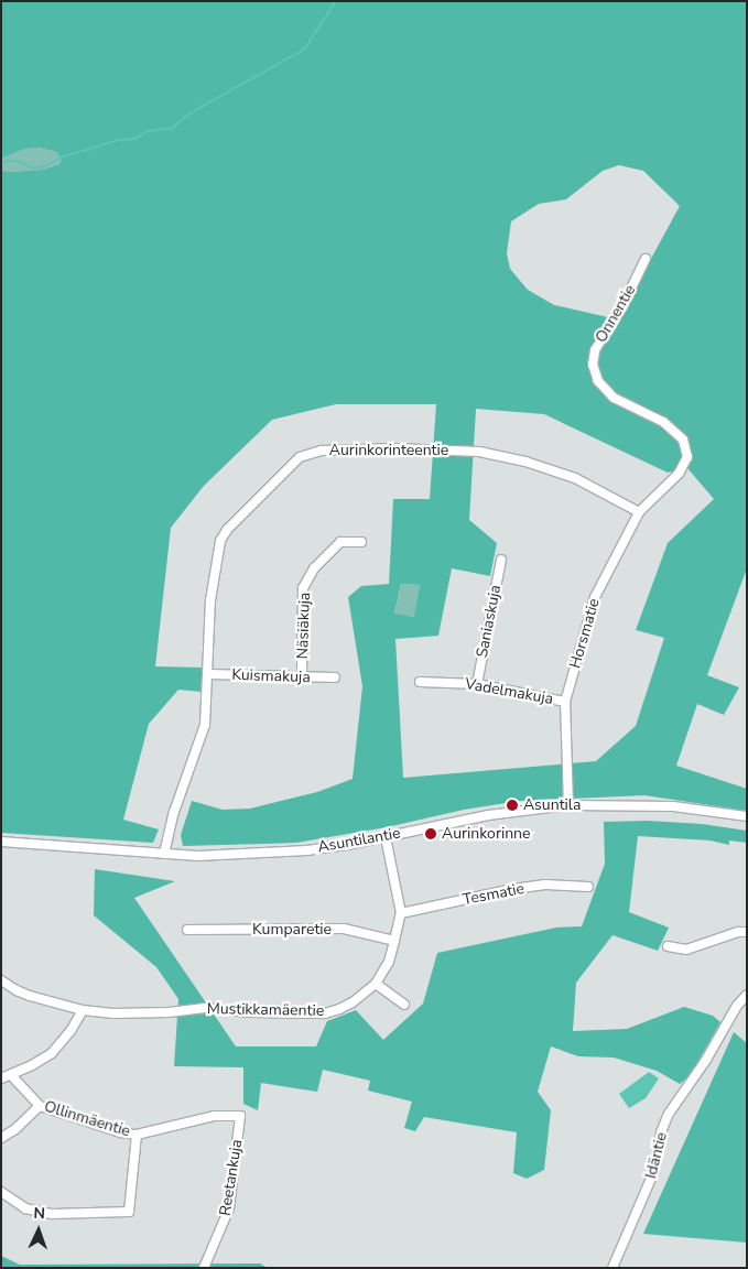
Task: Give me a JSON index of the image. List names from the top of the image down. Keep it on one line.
{"streets":{"street":["Onnentie","Aurinkorinteentie","Saniaskuja","Näsiäkuja","Horsmatie","Kuismakuja","Vadelmakuja","Asuntilantie","Tesmatie","Kumparetie","Mustikkamäentie","Ollinmäentie","Idäntie","Reetankuja"]},"crossings":[["Onnentie","Horsmatie"],["Aurinkorinteentie","Horsmatie"],["Aurinkorinteentie","Kuismakuja"],["Aurinkorinteentie","Asuntilantie"],["Saniaskuja","Vadelmakuja"],["Näsiäkuja","Kuismakuja"],["Horsmatie","Vadelmakuja"],["Horsmatie","Asuntilantie"],["Asuntilantie","Mustikkamäentie"],["Tesmatie","Mustikkamäentie"],["Kumparetie","Mustikkamäentie"],["Ollinmäentie","Reetankuja"]],"places":["Asuntila","Aurinkorinne"],"north":"top"}
